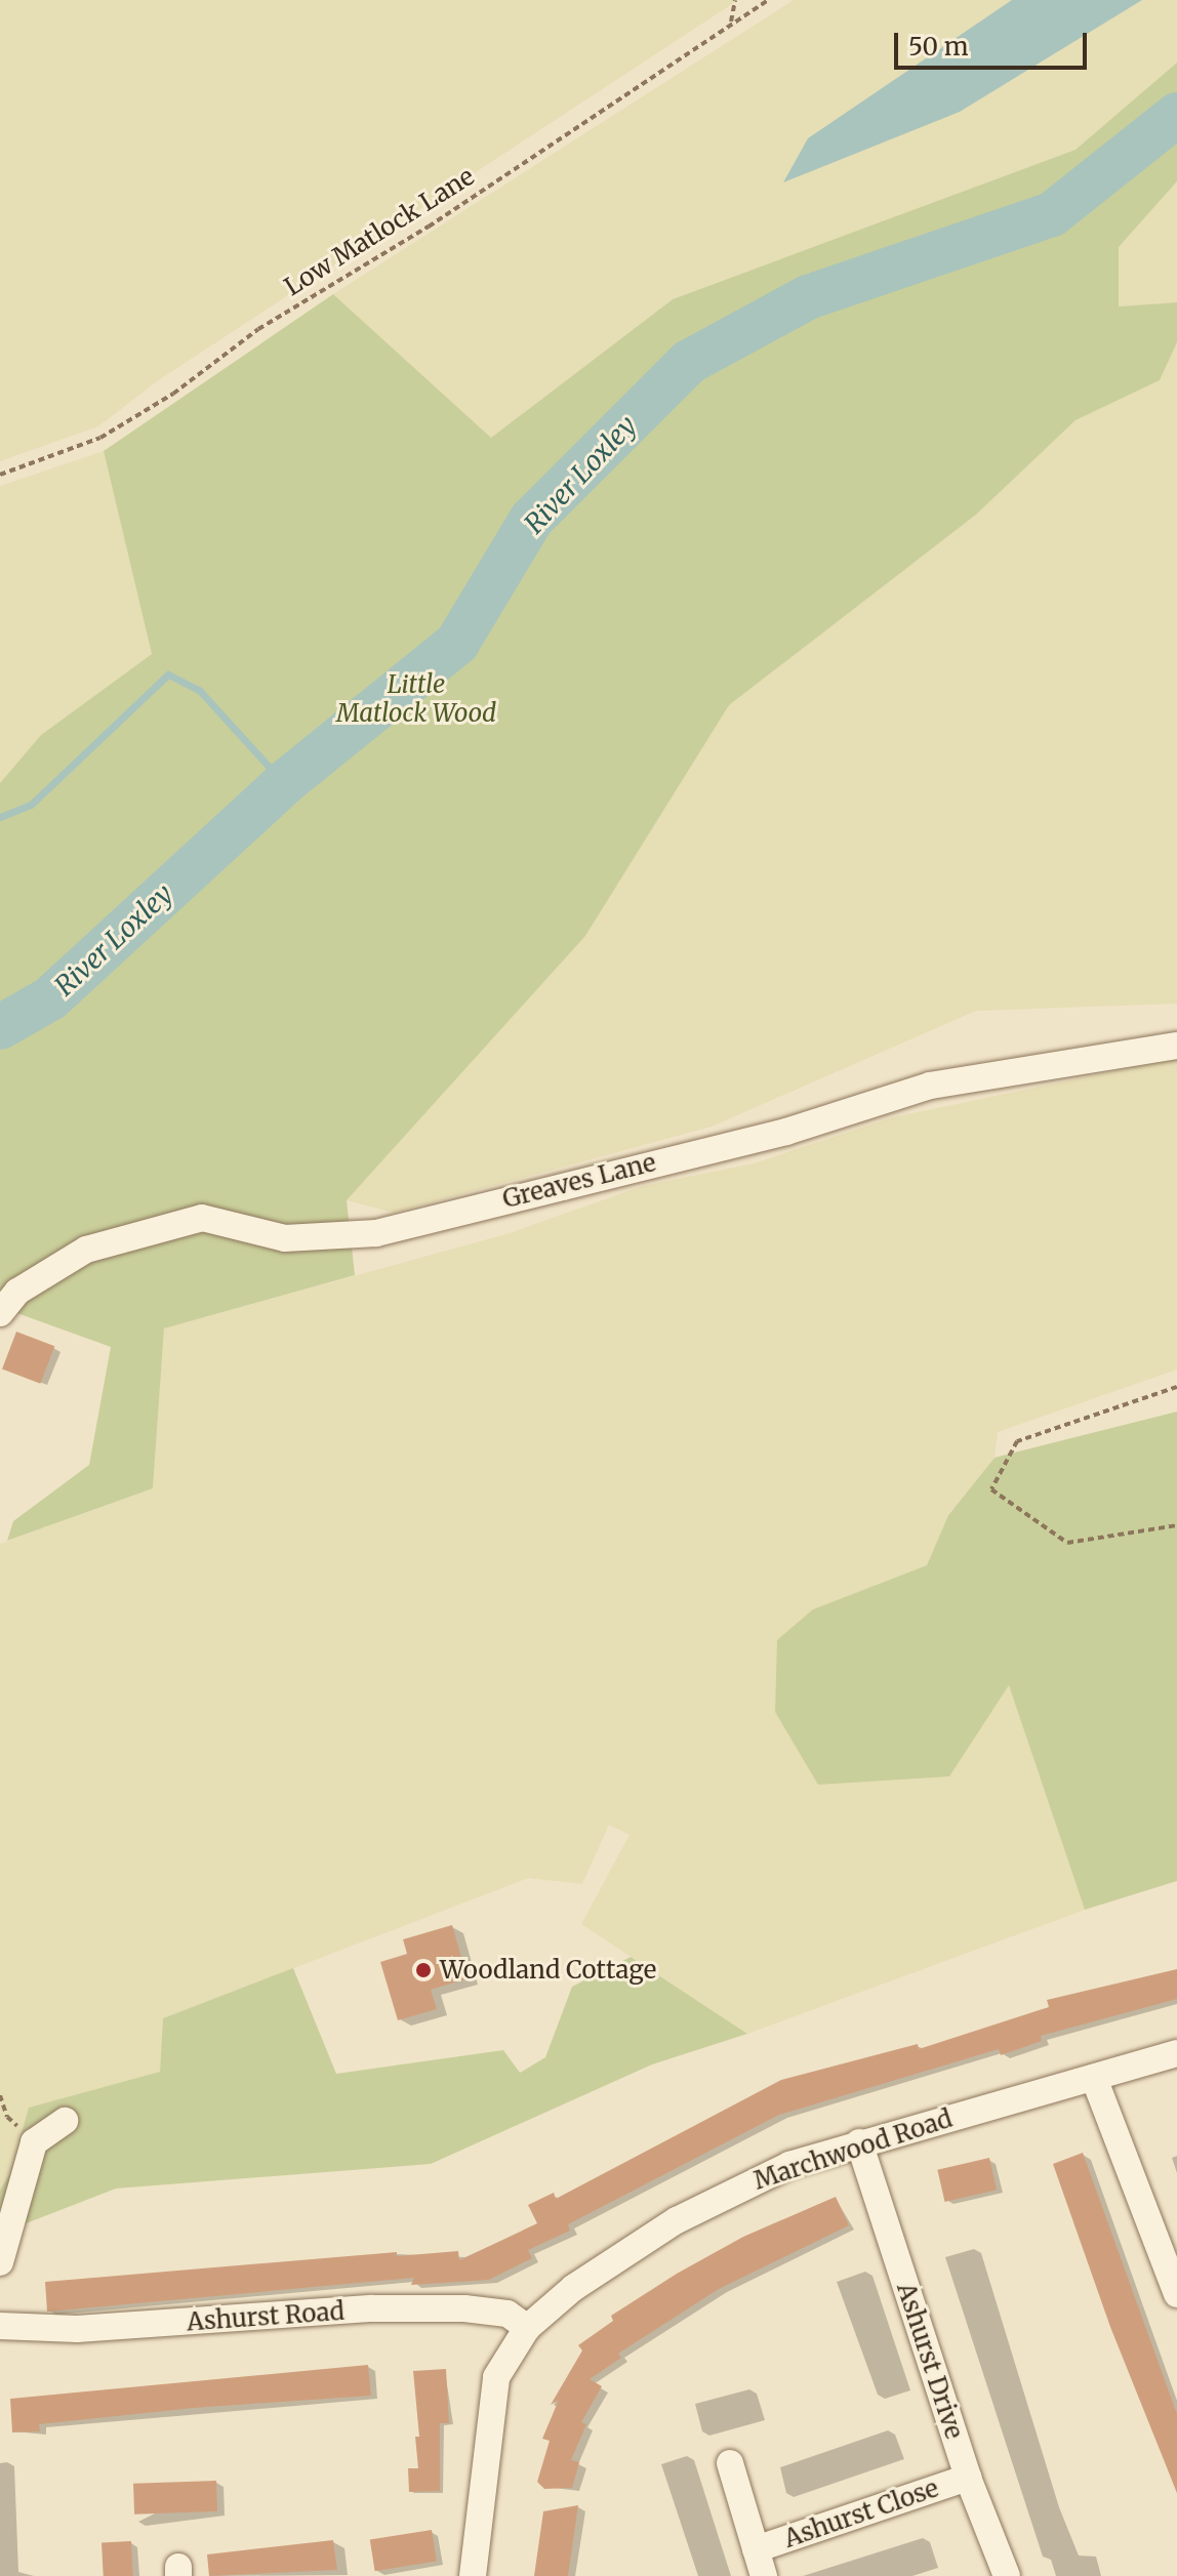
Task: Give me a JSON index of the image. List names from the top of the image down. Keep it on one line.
{"streets":{"street":["Greaves Lane","Marchwood Road","Ashurst Road","Ashurst Drive","Ashurst Close"],"path":["Low Matlock Lane"]},"crossings":[["Marchwood Road","Ashurst Road"],["Marchwood Road","Ashurst Drive"],["Ashurst Drive","Ashurst Close"]],"water":["River Loxley"],"parks":["Little Matlock Wood"],"places":["Woodland Cottage"],"scale_bar":"50 m"}
